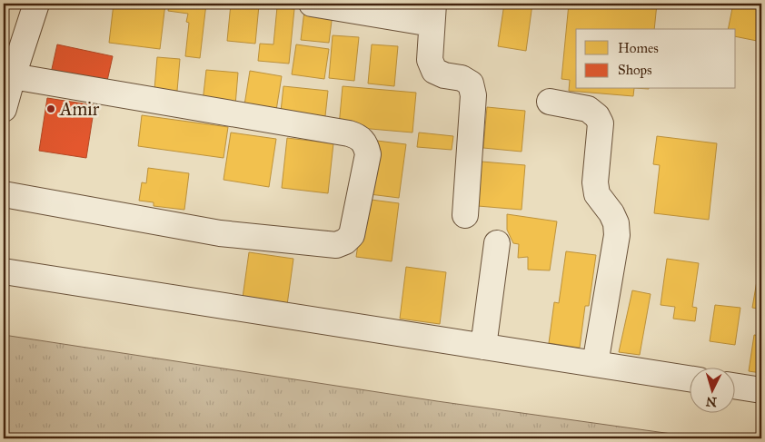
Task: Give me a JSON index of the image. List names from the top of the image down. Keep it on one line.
{"places":["Amir"],"legend":["Homes","Shops"],"north":"bottom"}
